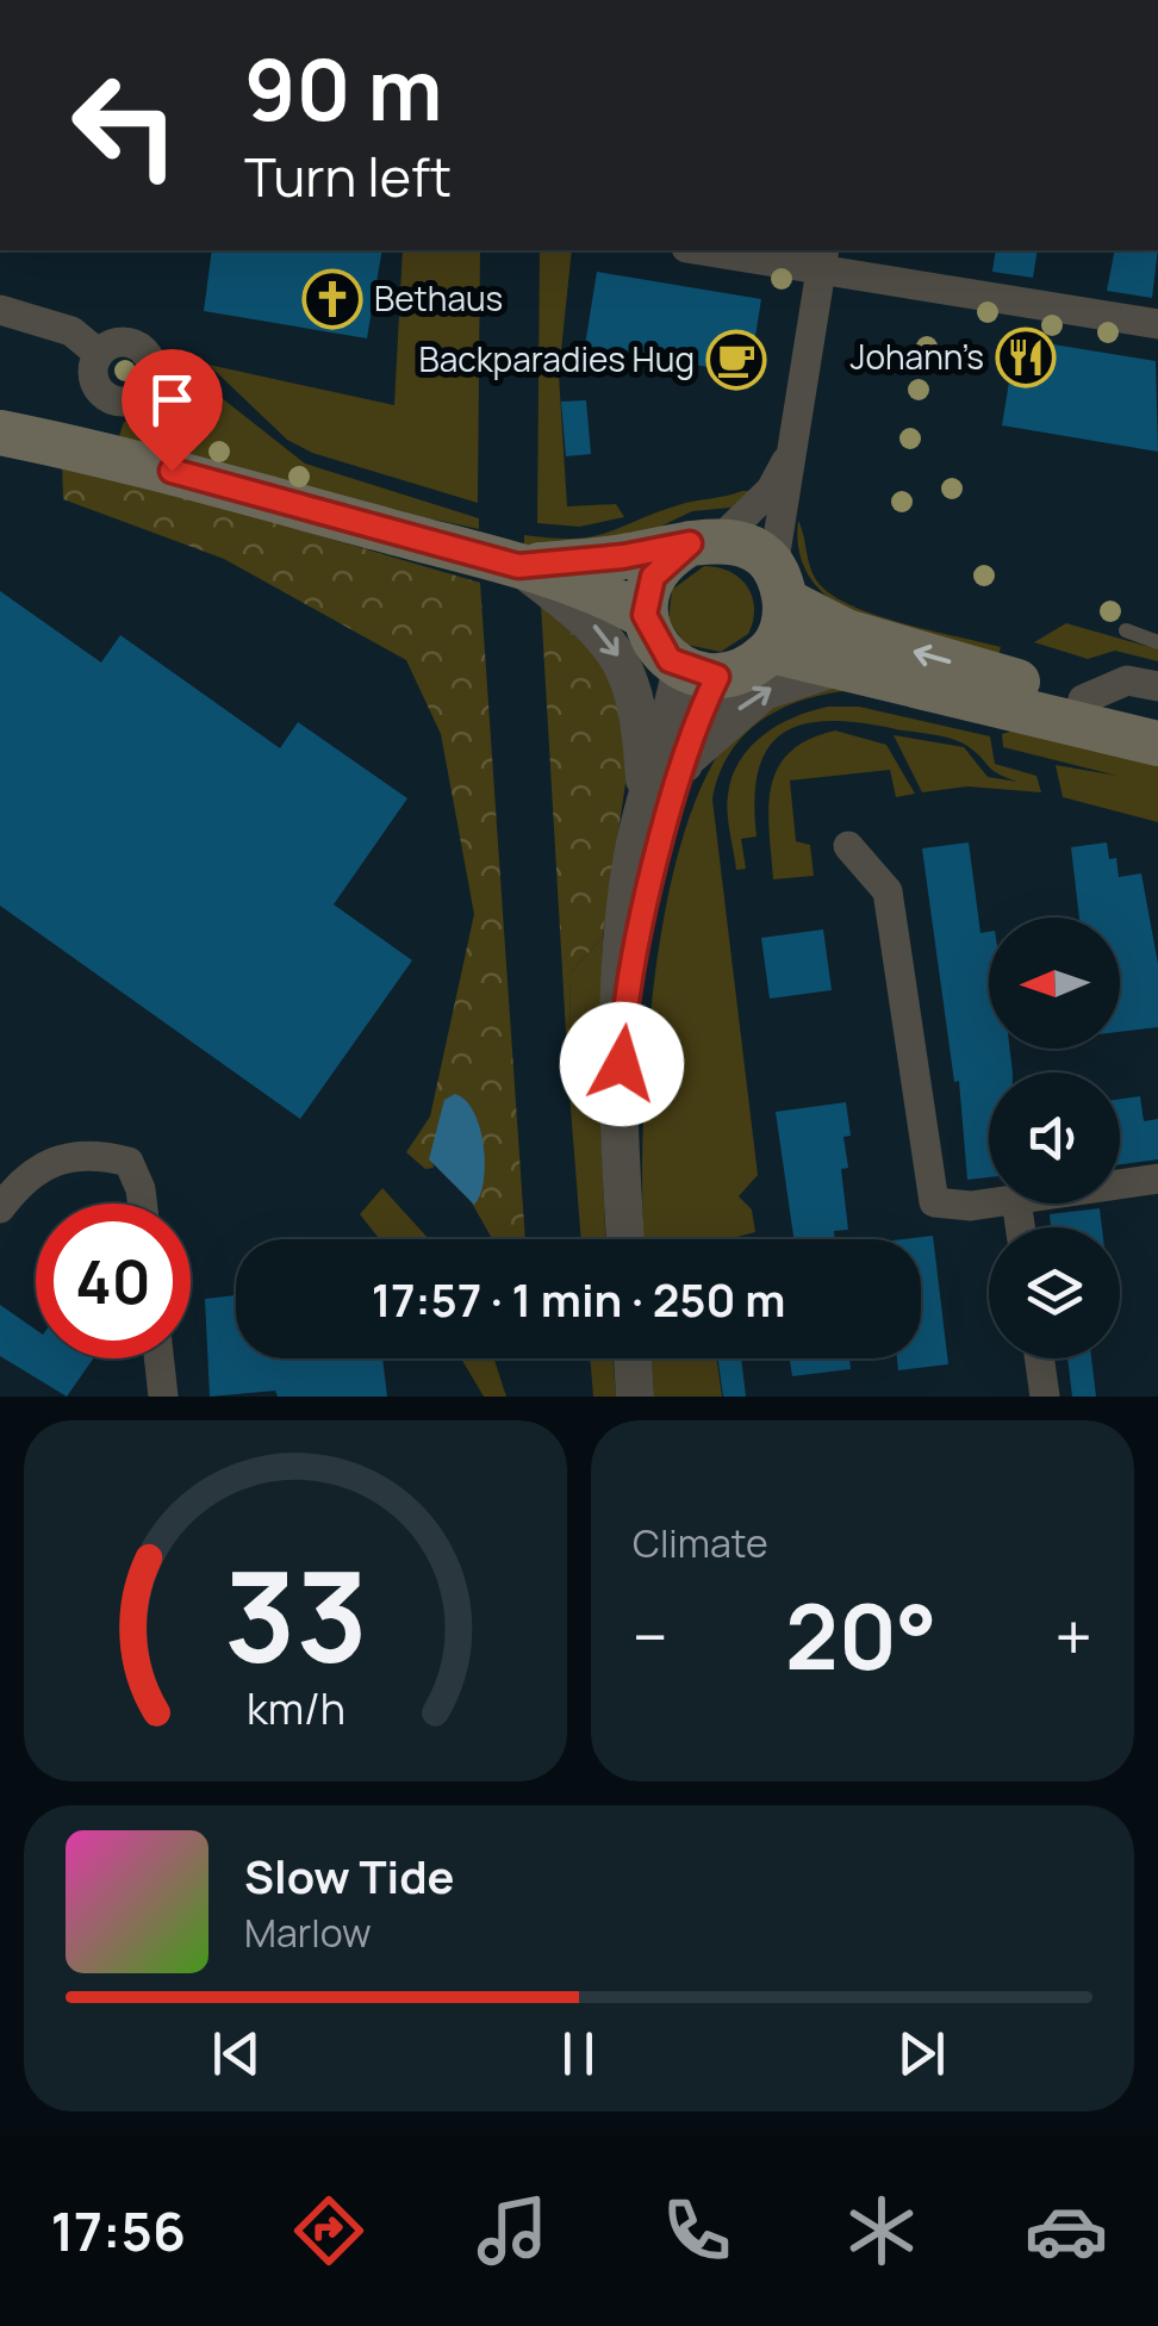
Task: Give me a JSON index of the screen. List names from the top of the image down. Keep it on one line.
{"places":{"church":["Bethaus"],"restaurant":["Johann’s"],"cafe":["Backparadies Hug"]},"north":"left","page":{"turn":["90 m","Turn left"],"limit":"40","trip":"17:57 · 1 min · 250 m","tile":"Climate","heat":["−","20°","+"],"song":["Slow Tide","Marlow"],"tabs":"17:56","gauge":["33","km/h"]}}
